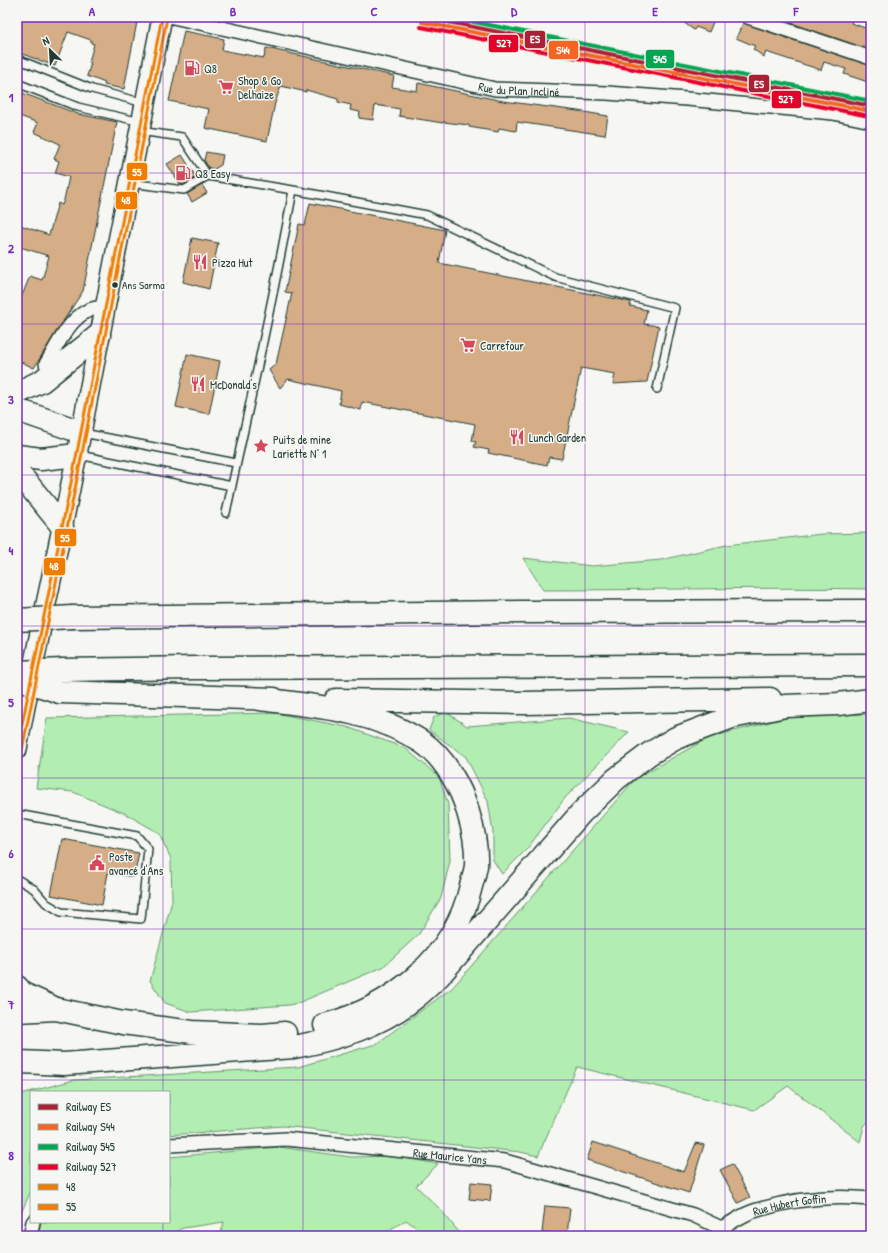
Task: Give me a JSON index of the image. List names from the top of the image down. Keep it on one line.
{"streets":{"street":["Rue du Plan Incliné","Rue Maurice Yans","Rue Hubert Goffin"]},"crossings":[["Rue Maurice Yans","Rue Hubert Goffin"]],"places":{"fuel station":["Q8","Q8 Easy"],"supermarket":["Shop & Go Delhaize","Carrefour"],"restaurant":["Pizza Hut","McDonald's","Lunch Garden"],"other":["Ans Sarma"],"place":["Puits de mine Lariette N° 1"],"public building":["Poste avancé d'Ans"]},"lines":["rail line ES","rail line 545","transit line 48","transit line 55","rail line S44","rail line 527"],"legend":["Railway ES","Railway S44","Railway 545","Railway 527","48","55"],"north":"top left","grid":{"columns":["A","B","C","D","E","F"],"rows":["1","2","3","4","5","6","7","8"]}}
